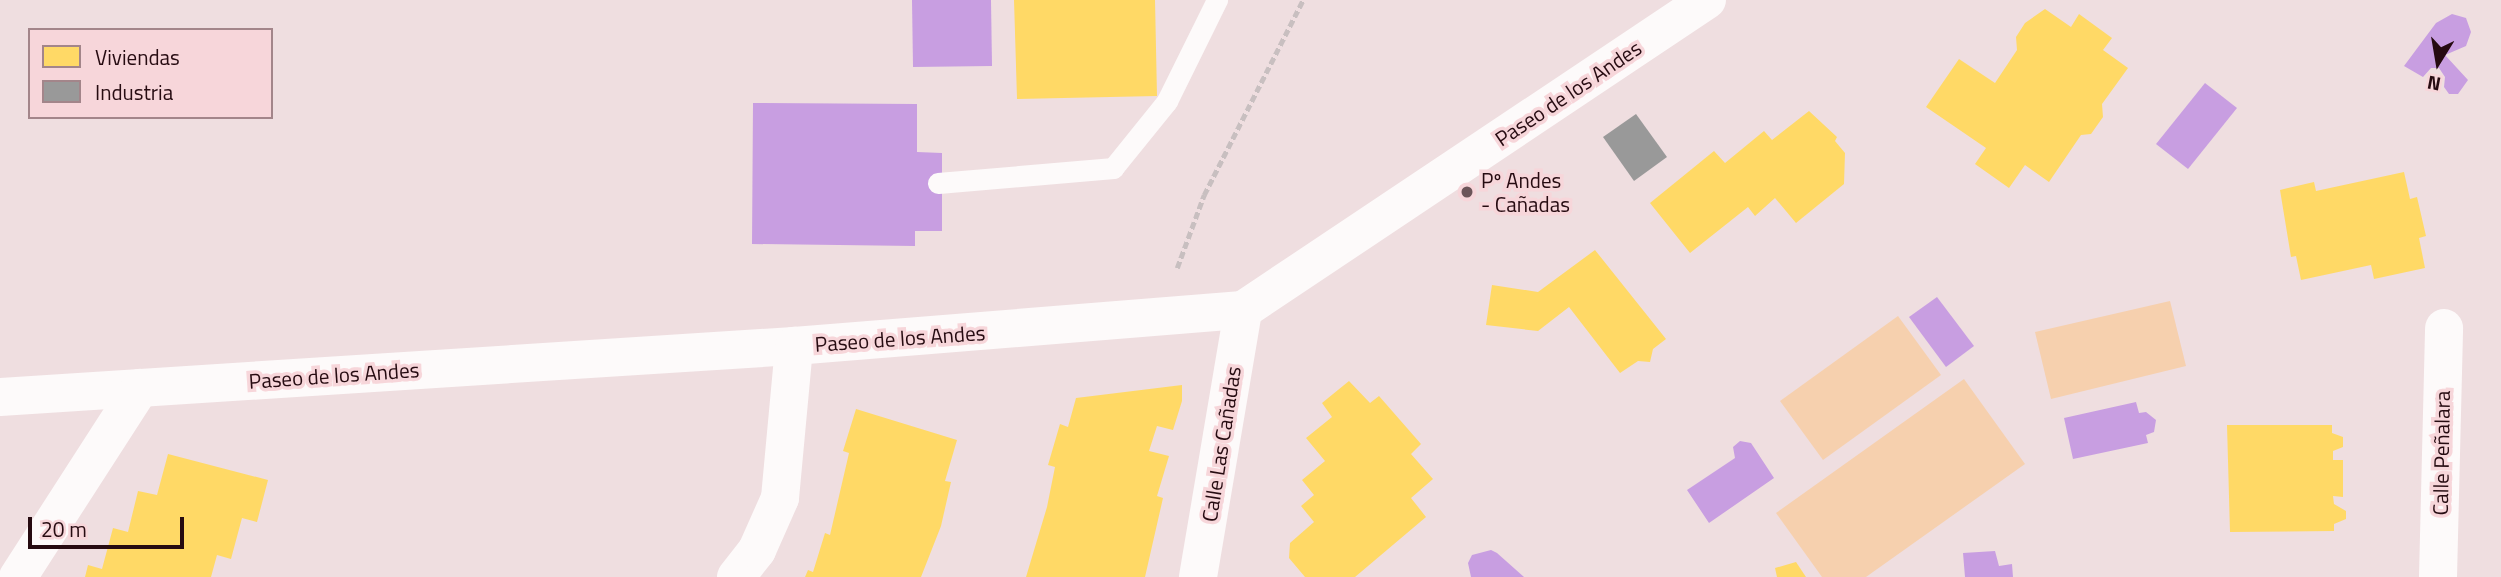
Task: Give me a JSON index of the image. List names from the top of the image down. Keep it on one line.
{"streets":{"street":["Paseo de los Andes","Calle Las Cañadas","Calle Peñalara"]},"crossings":[["Paseo de los Andes","Calle Las Cañadas"]],"places":["Pº Andes - Cañadas"],"legend":["Viviendas","Industria"],"scale_bar":"20 m","north":"bottom"}
